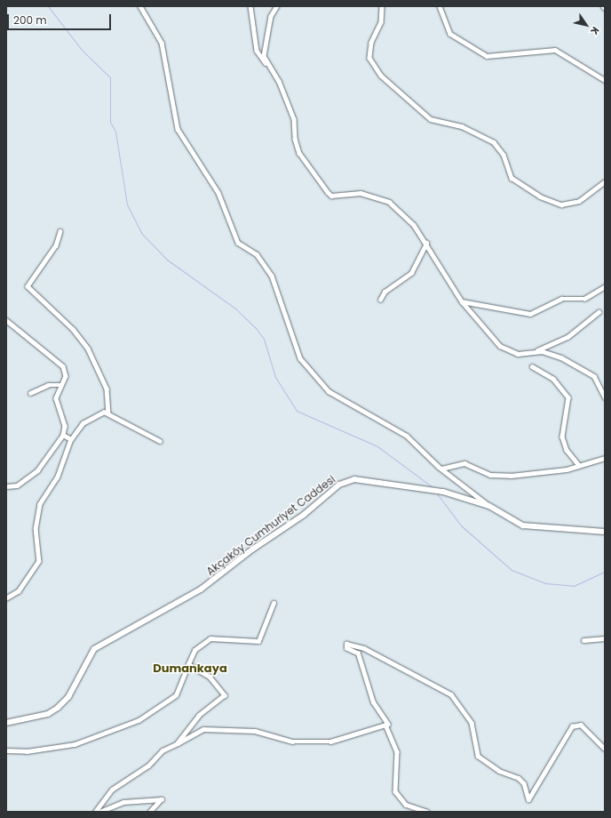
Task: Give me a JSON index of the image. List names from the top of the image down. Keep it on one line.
{"streets":{"main road":["Akçaköy Cumhuriyet Caddesi"]},"districts":["Dumankaya"],"scale_bar":"200 m","north":"bottom right"}
